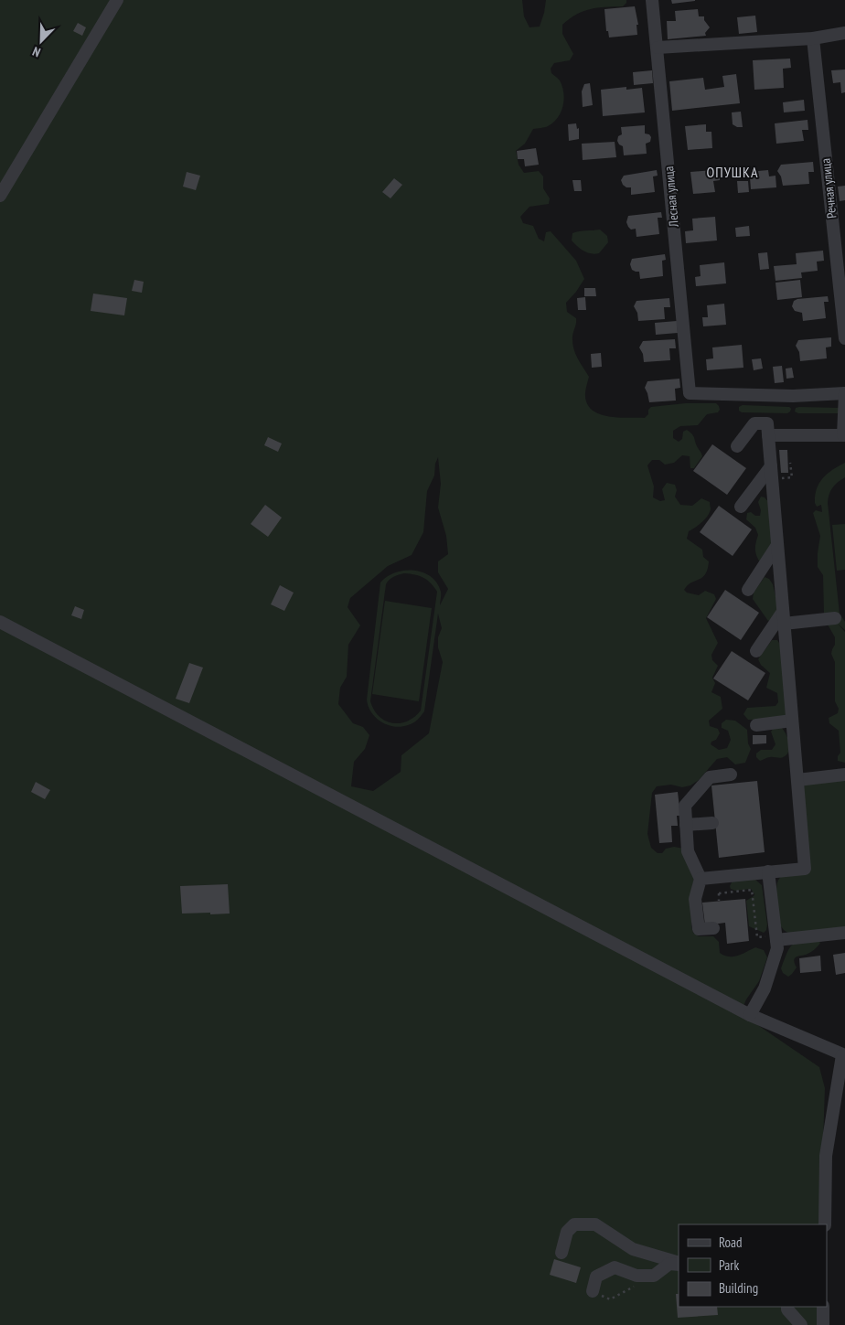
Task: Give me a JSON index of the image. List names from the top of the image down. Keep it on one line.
{"streets":{"street":["Речная улица","Лесная улица"]},"districts":["ОПУШКА"],"legend":["Road","Park","Building"],"north":"bottom left"}
